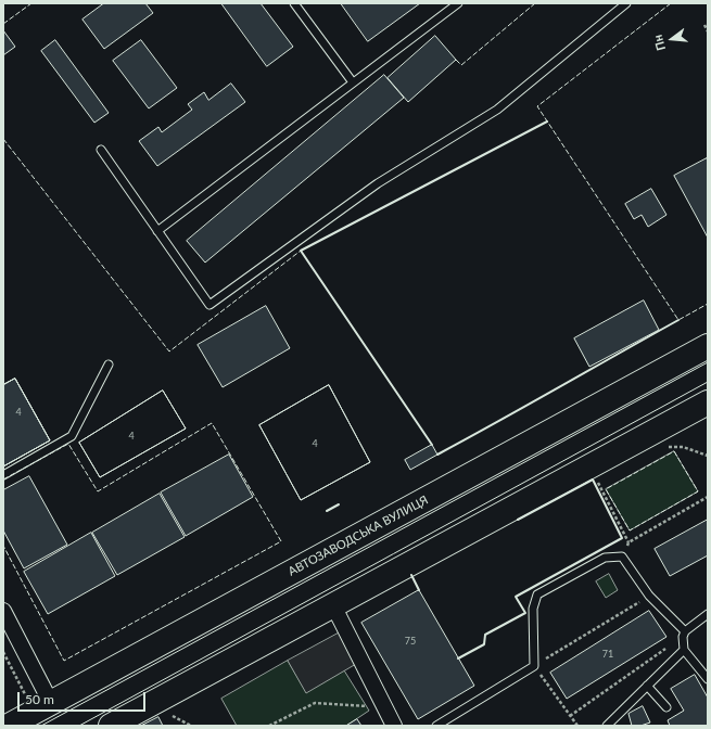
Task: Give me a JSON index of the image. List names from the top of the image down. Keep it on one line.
{"streets":{"main road":["АВТОЗАВОДСЬКА ВУЛИЦЯ"]},"house_numbers":["4","4","4","75","71"],"scale_bar":"50 m","north":"left"}
